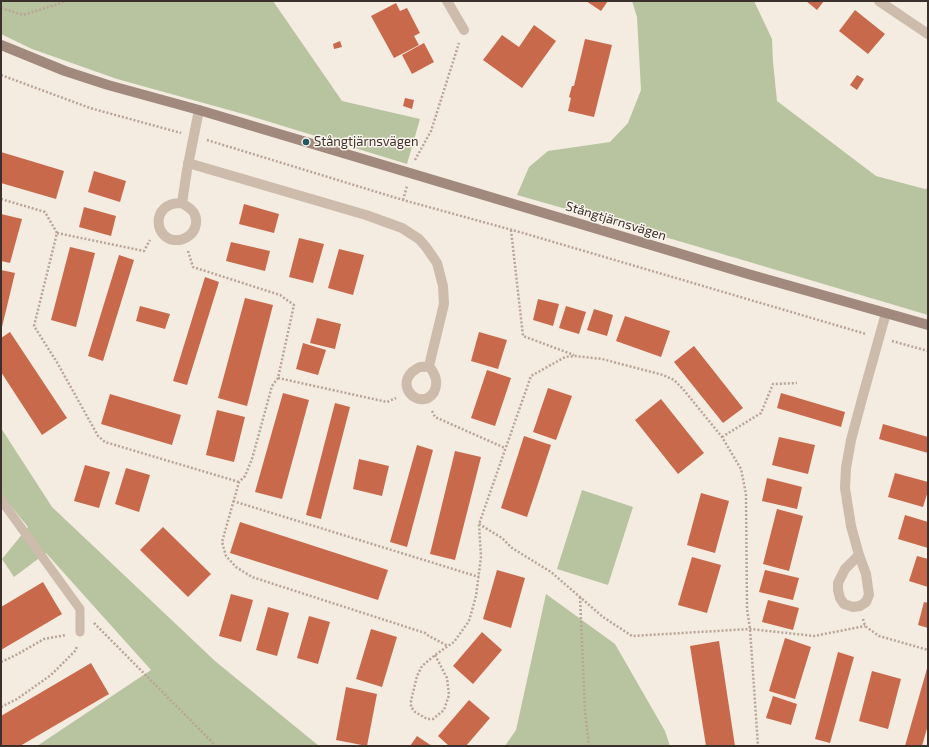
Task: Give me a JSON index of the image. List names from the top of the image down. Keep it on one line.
{"streets":{"street":["Stångtjärnsvägen"]},"places":["Stångtjärnsvägen"]}
